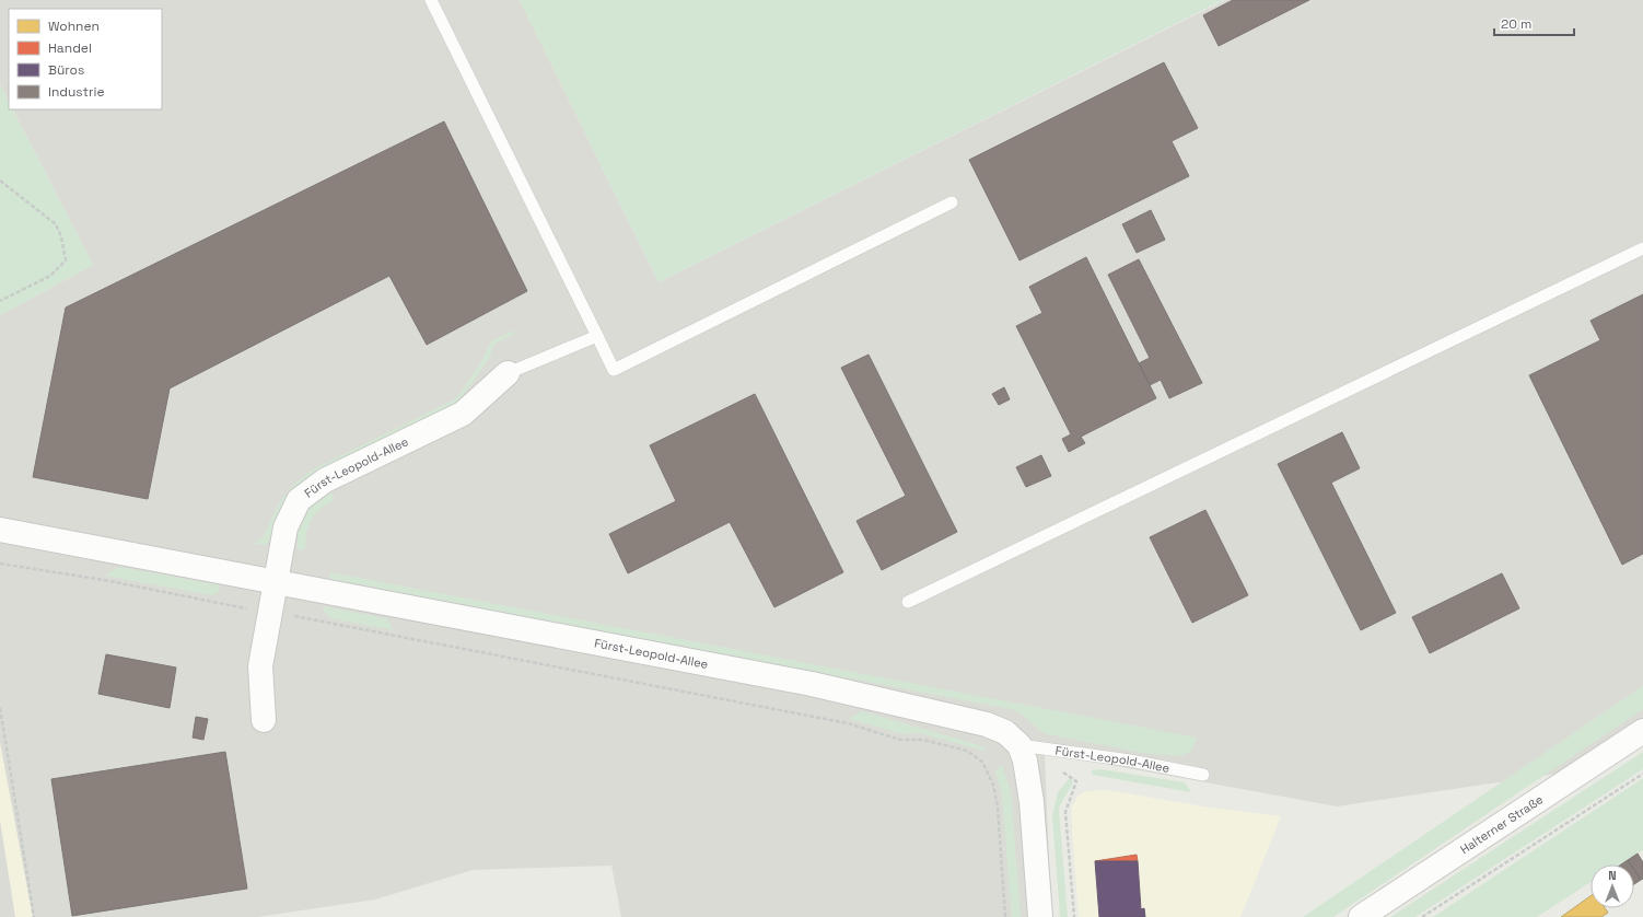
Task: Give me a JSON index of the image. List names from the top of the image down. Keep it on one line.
{"streets":{"street":["Fürst-Leopold-Allee","Halterner Straße"]},"legend":["Wohnen","Handel","Büros","Industrie"],"scale_bar":"20 m","north":"top"}
